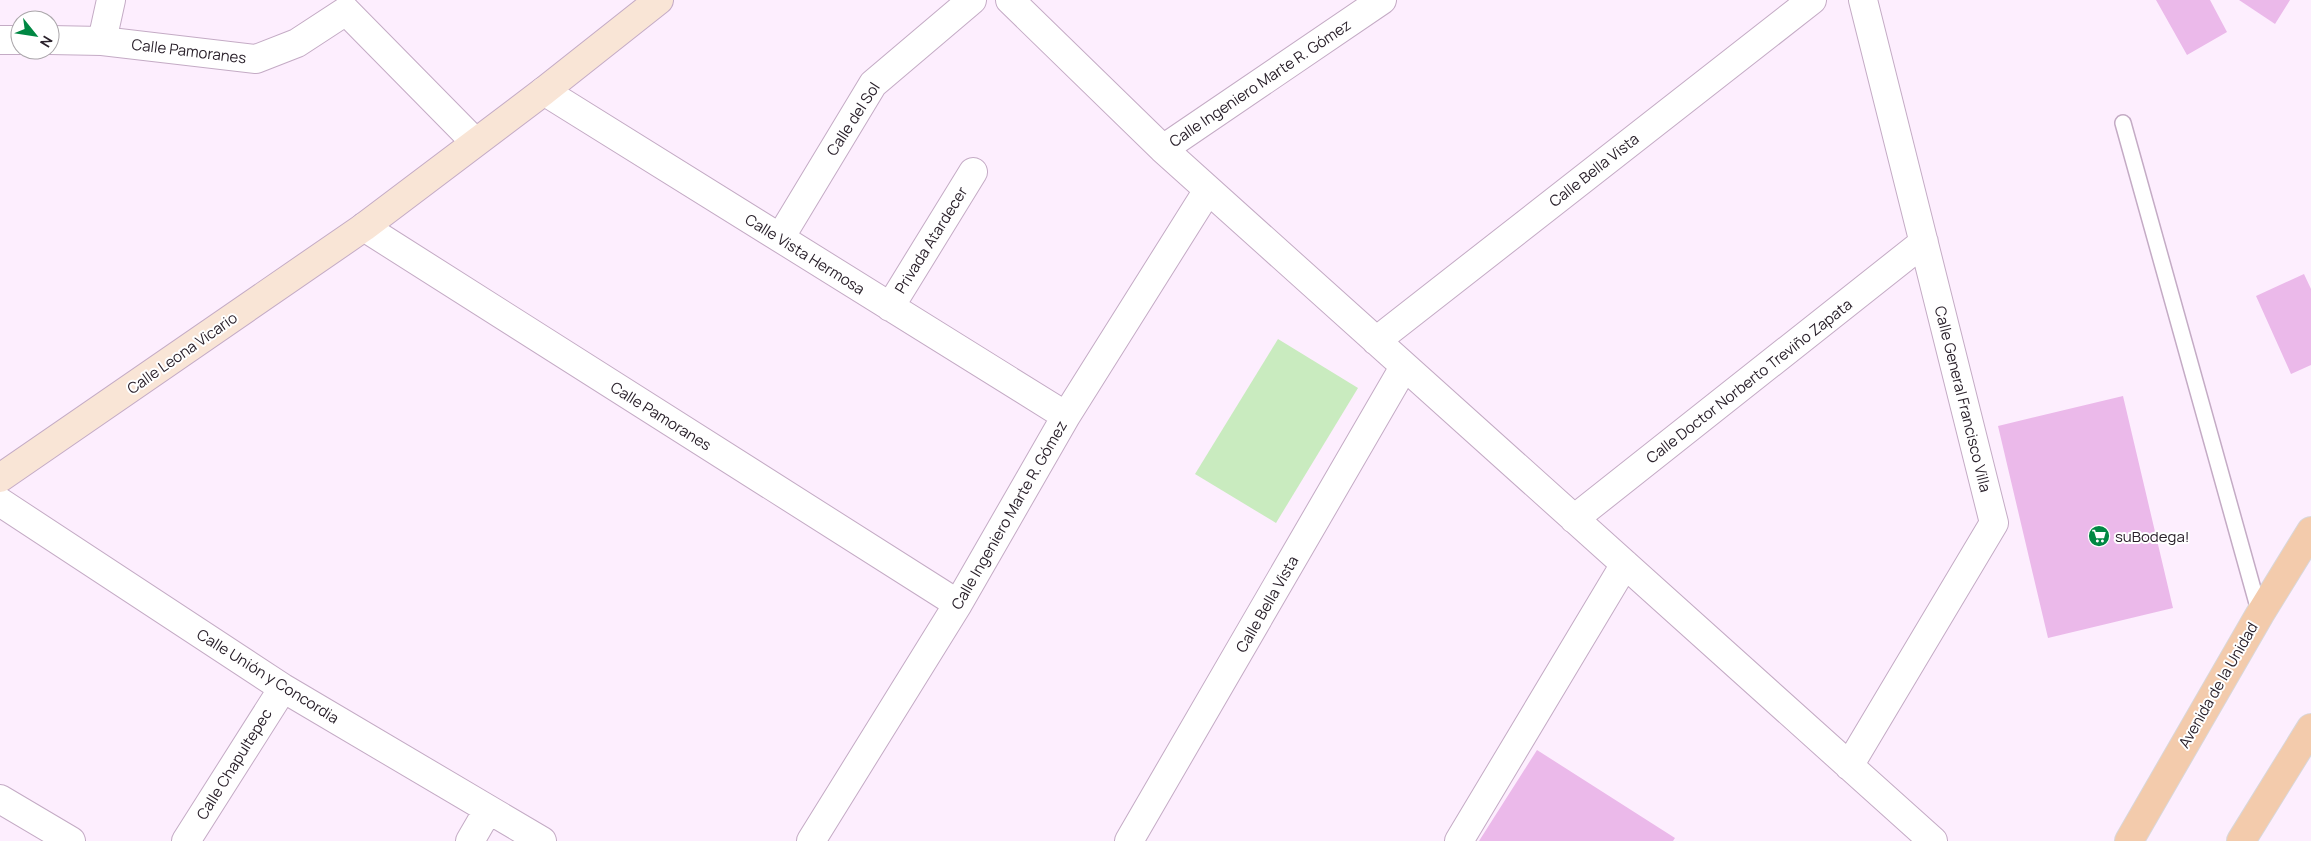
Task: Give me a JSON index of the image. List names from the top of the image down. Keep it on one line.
{"streets":{"main road":["Avenida de la Unidad"],"street":["Calle Pamoranes","Calle Ingeniero Marte R. Gómez","Calle del Sol","Calle Bella Vista","Privada Atardecer","Calle Vista Hermosa","Calle Leona Vicario","Calle Doctor Norberto Treviño Zapata","Calle General Francisco Villa","Calle Unión y Concordia","Calle Chapultepec"]},"crossings":[["Calle Pamoranes","Calle Ingeniero Marte R. Gómez"],["Calle Pamoranes","Calle Leona Vicario"],["Calle Ingeniero Marte R. Gómez","Calle Vista Hermosa"],["Calle del Sol","Calle Vista Hermosa"],["Privada Atardecer","Calle Vista Hermosa"],["Calle Vista Hermosa","Calle Leona Vicario"],["Calle Doctor Norberto Treviño Zapata","Calle General Francisco Villa"],["Calle Unión y Concordia","Calle Chapultepec"]],"places":{"supermarket":["suBodega!"]},"north":"bottom right"}
